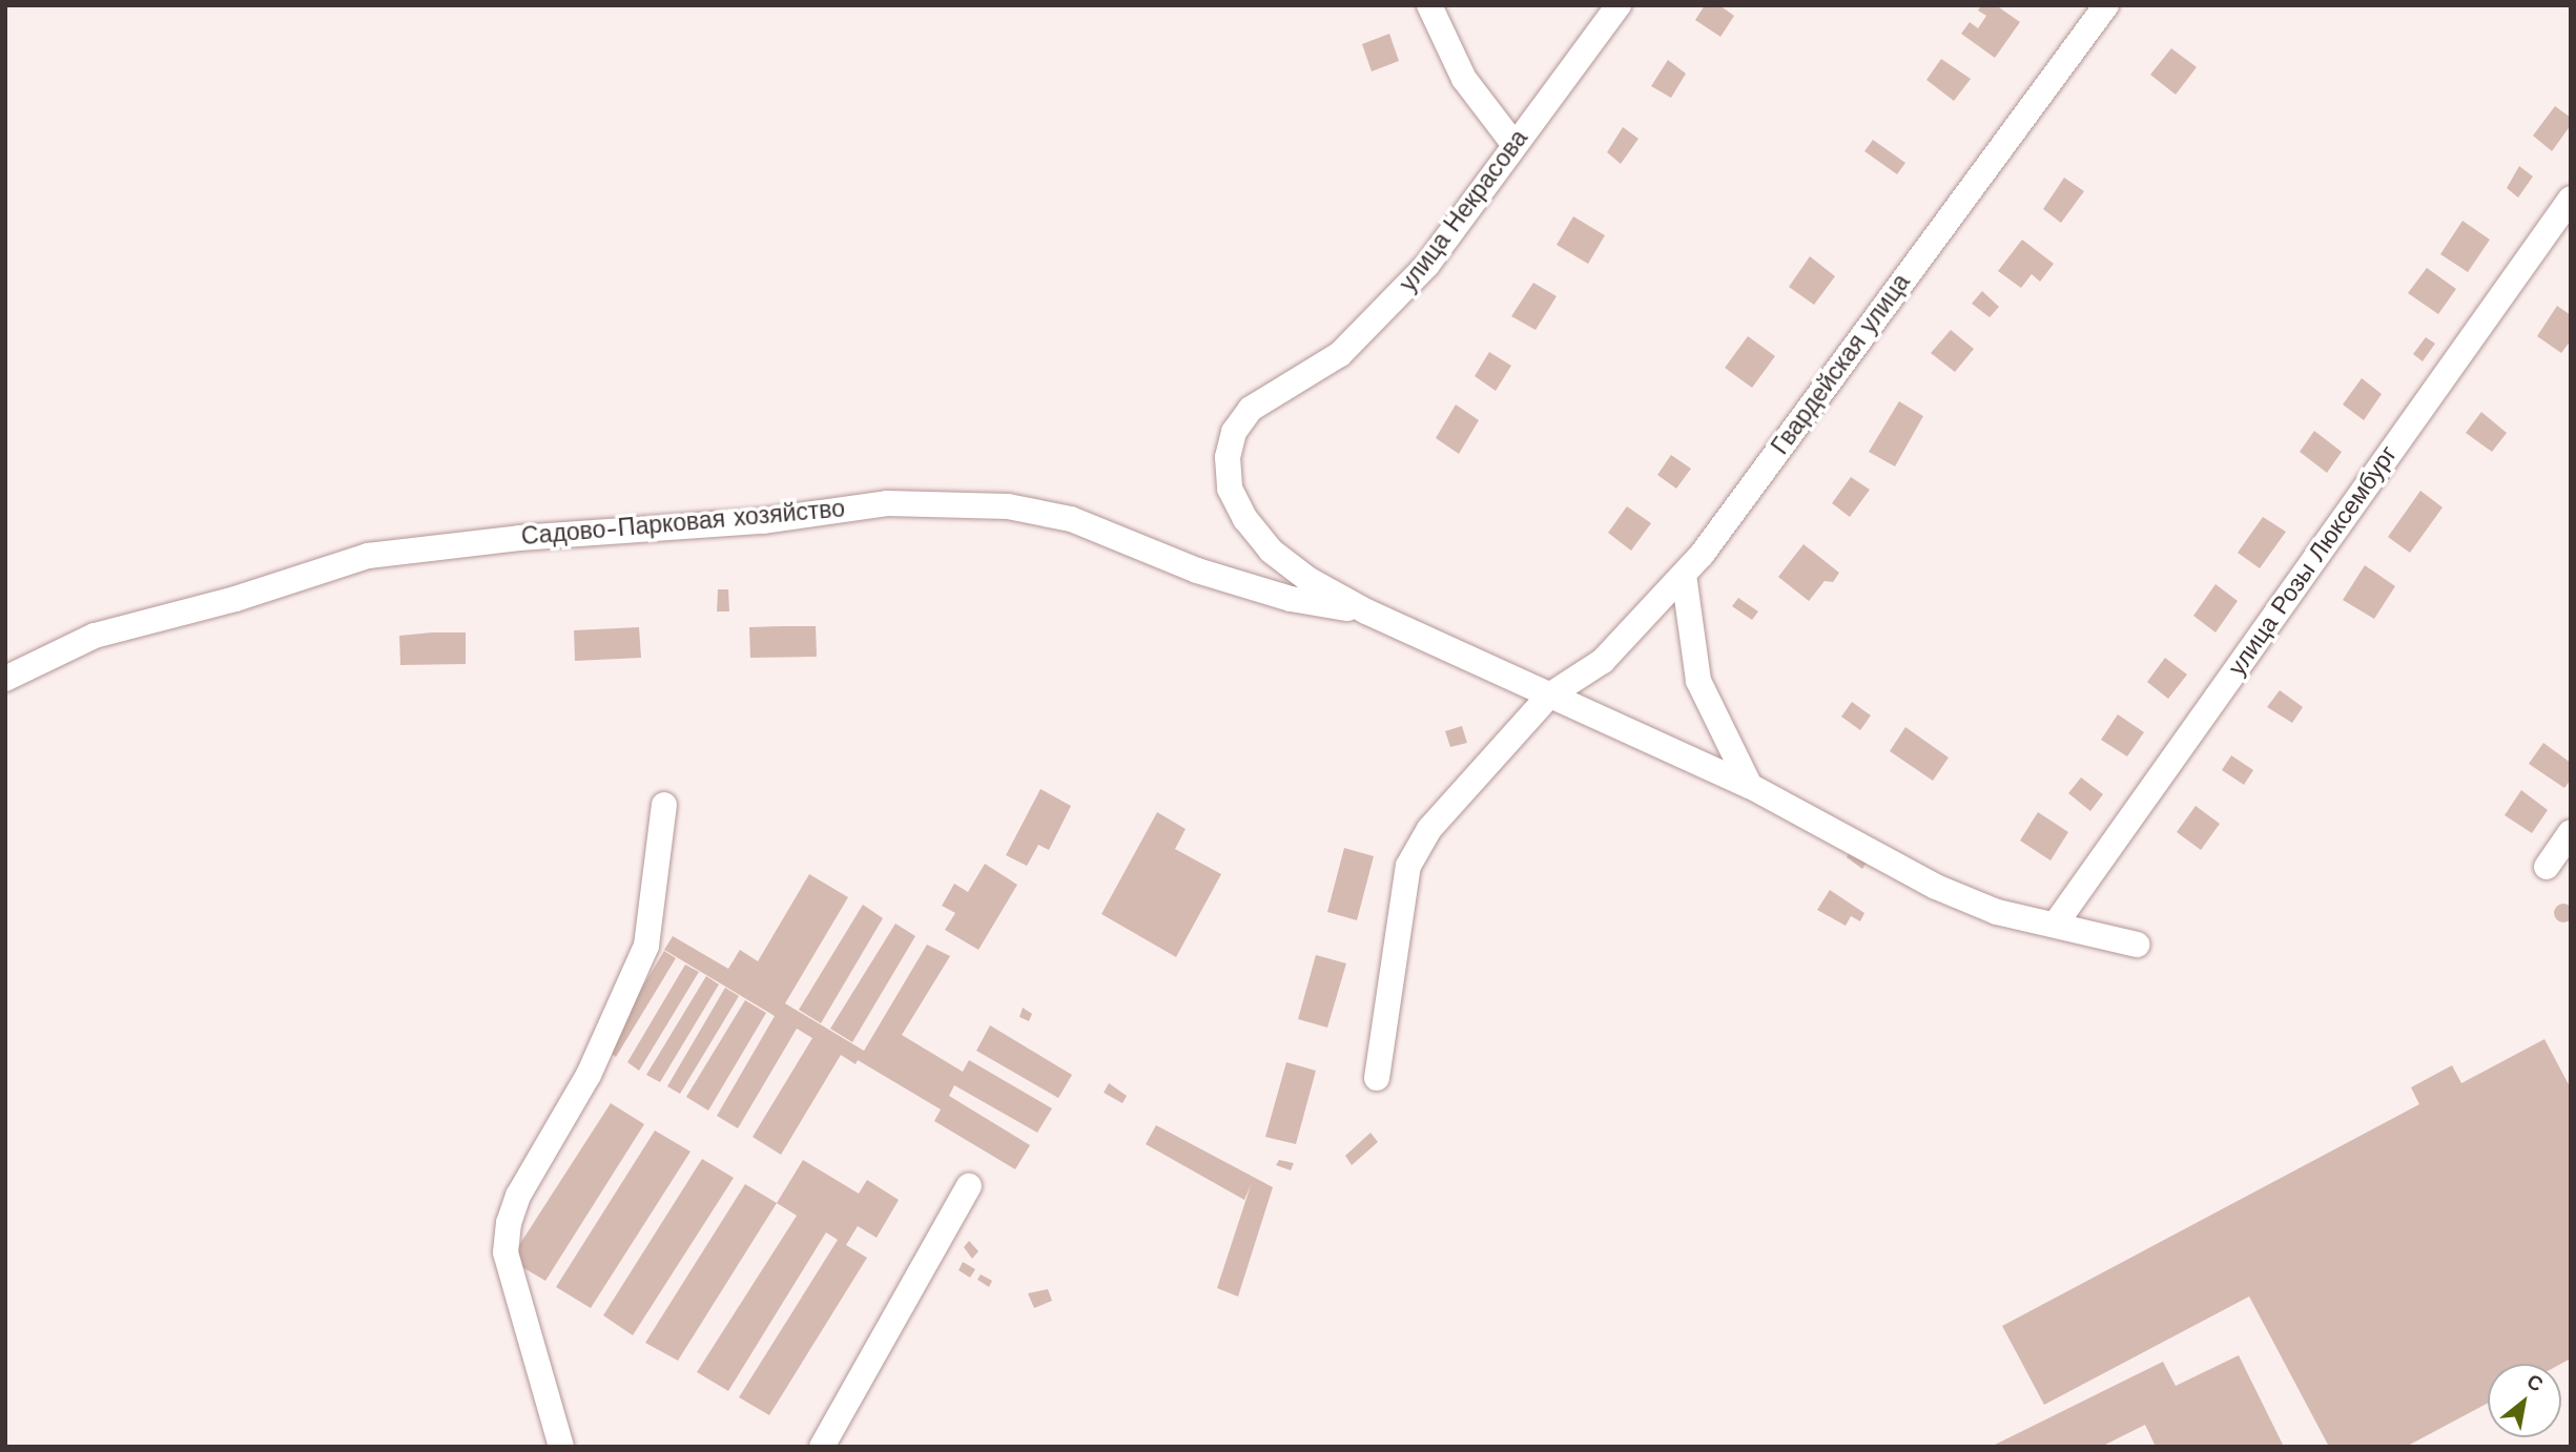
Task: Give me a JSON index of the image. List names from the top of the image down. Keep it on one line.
{"streets":{"street":["улица Некрасова","Гвардейская улица","Садово-Парковая хозяйство","улица Розы Люксембург"]},"crossings":[["улица Некрасова","Садово-Парковая хозяйство"]],"north":"top right"}
